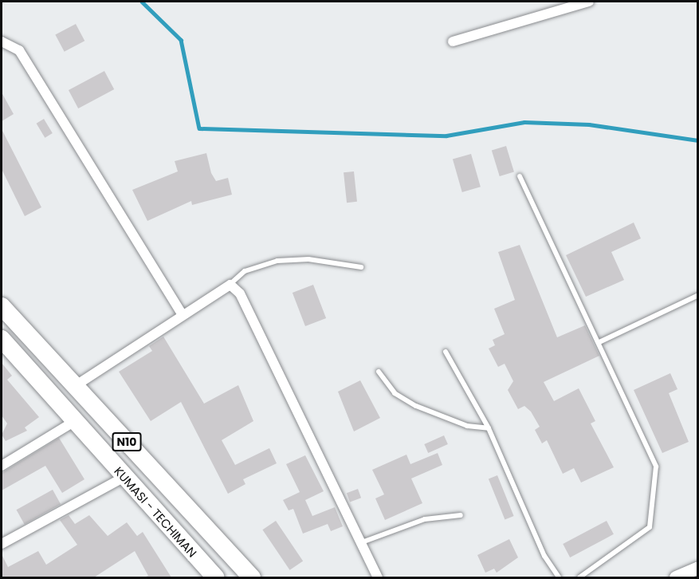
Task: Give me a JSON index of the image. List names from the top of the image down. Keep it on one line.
{"streets":{"highway":["N10","KUMASI - TECHIMAN"]}}
